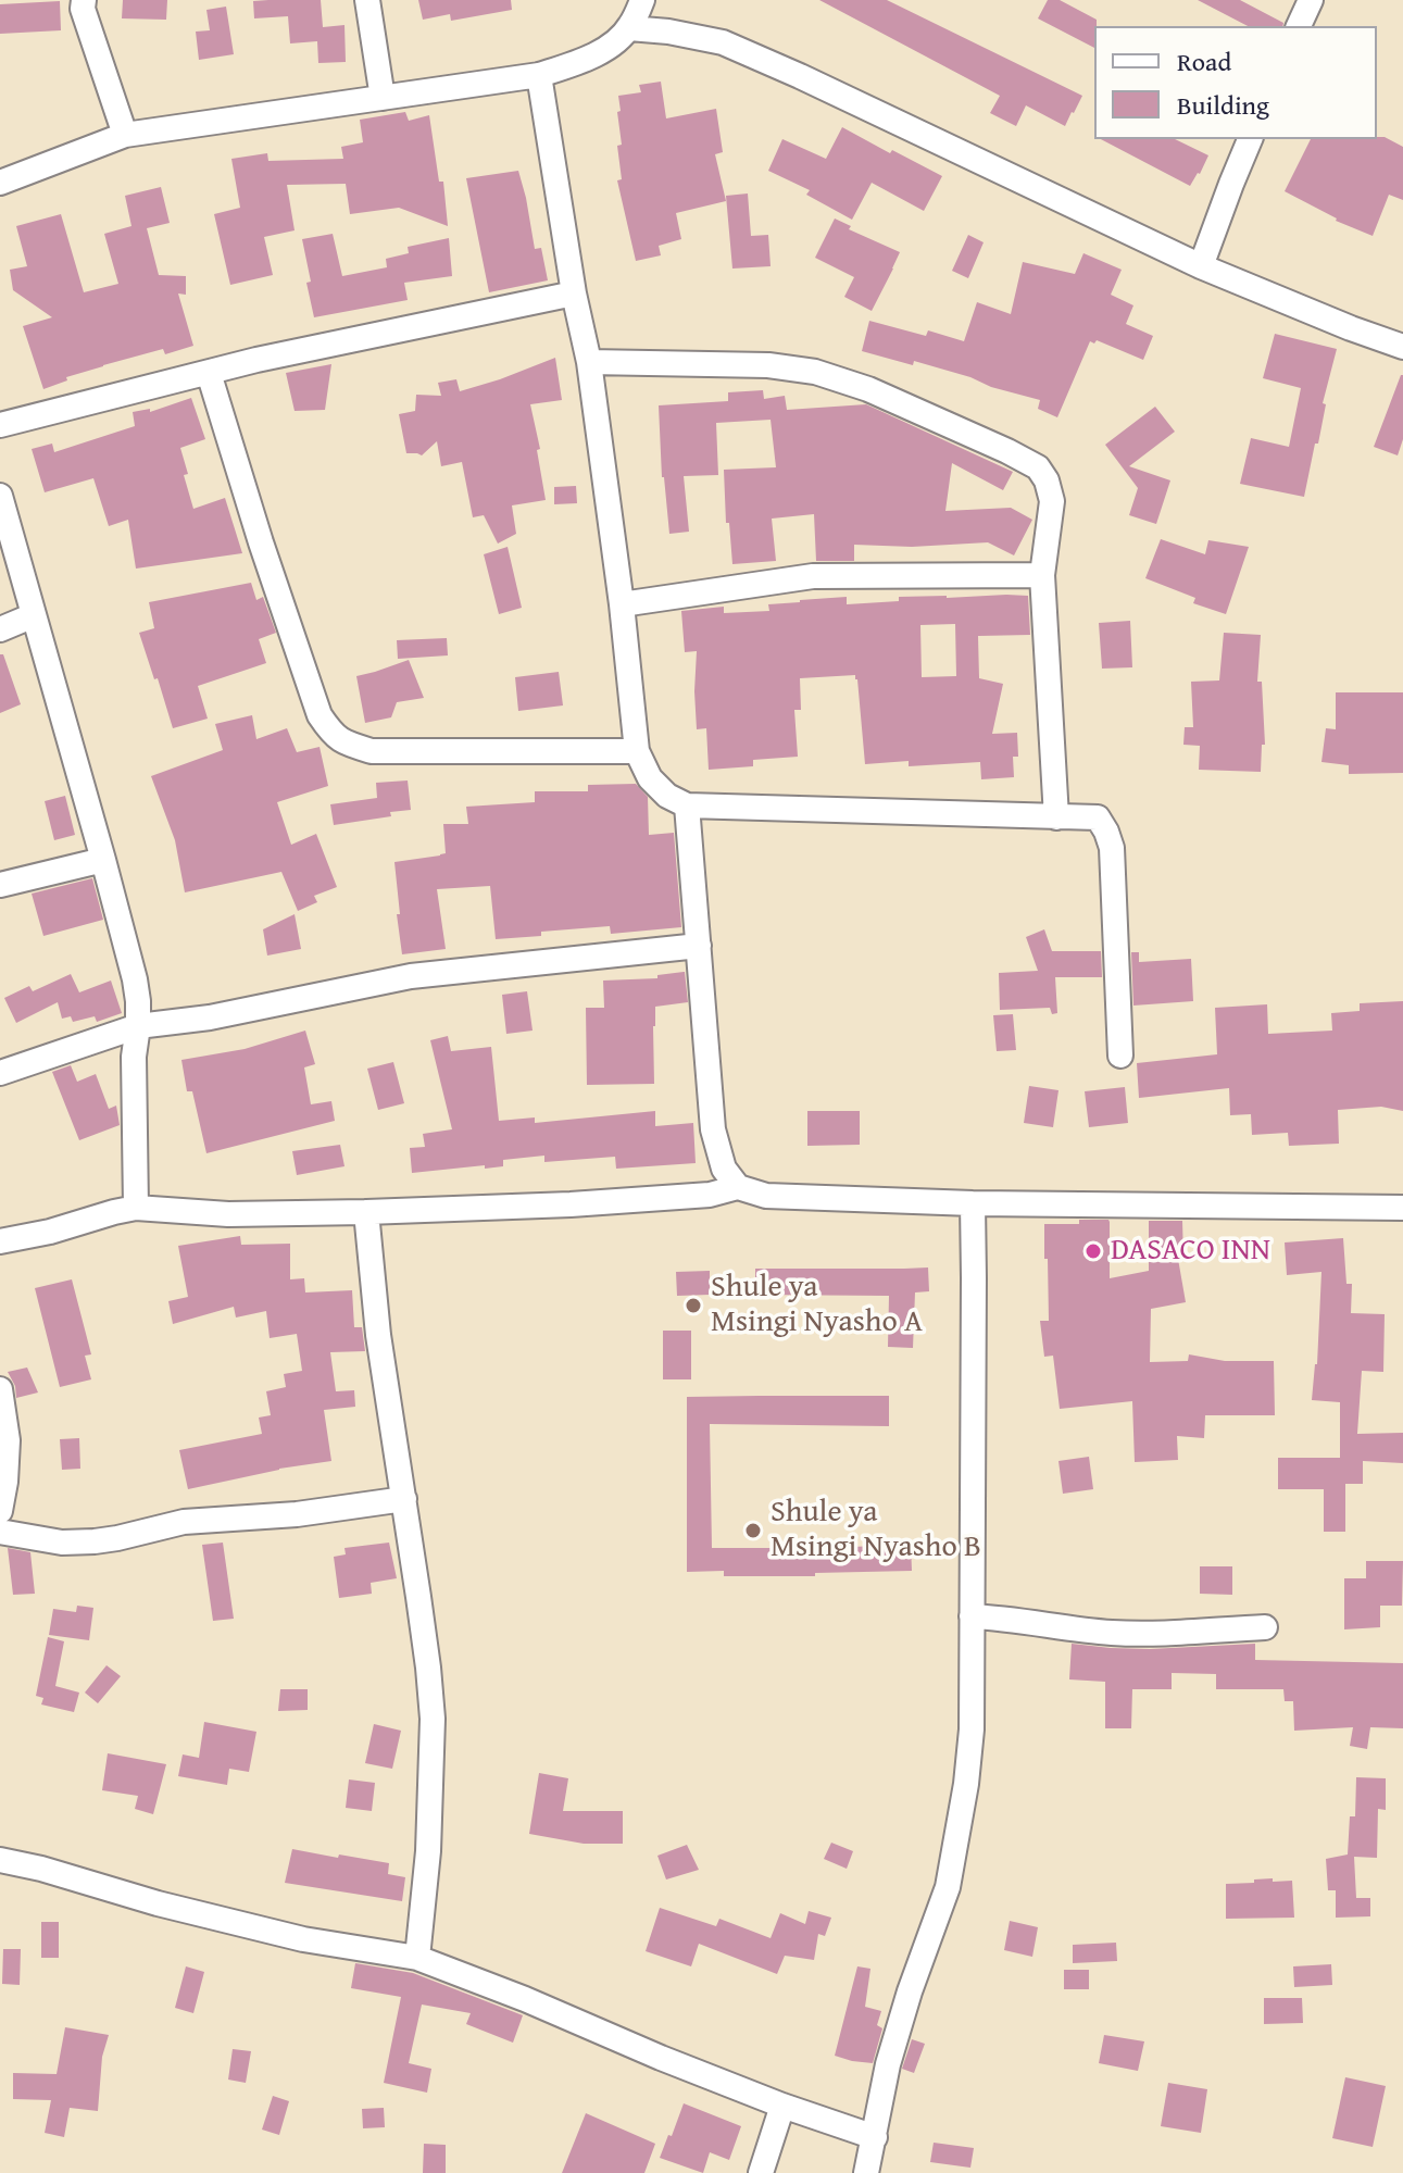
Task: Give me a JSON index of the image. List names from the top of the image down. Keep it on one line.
{"places":["DASACO INN","Shule ya Msingi Nyasho A","Shule ya Msingi Nyasho B"],"legend":["Road","Building"]}
